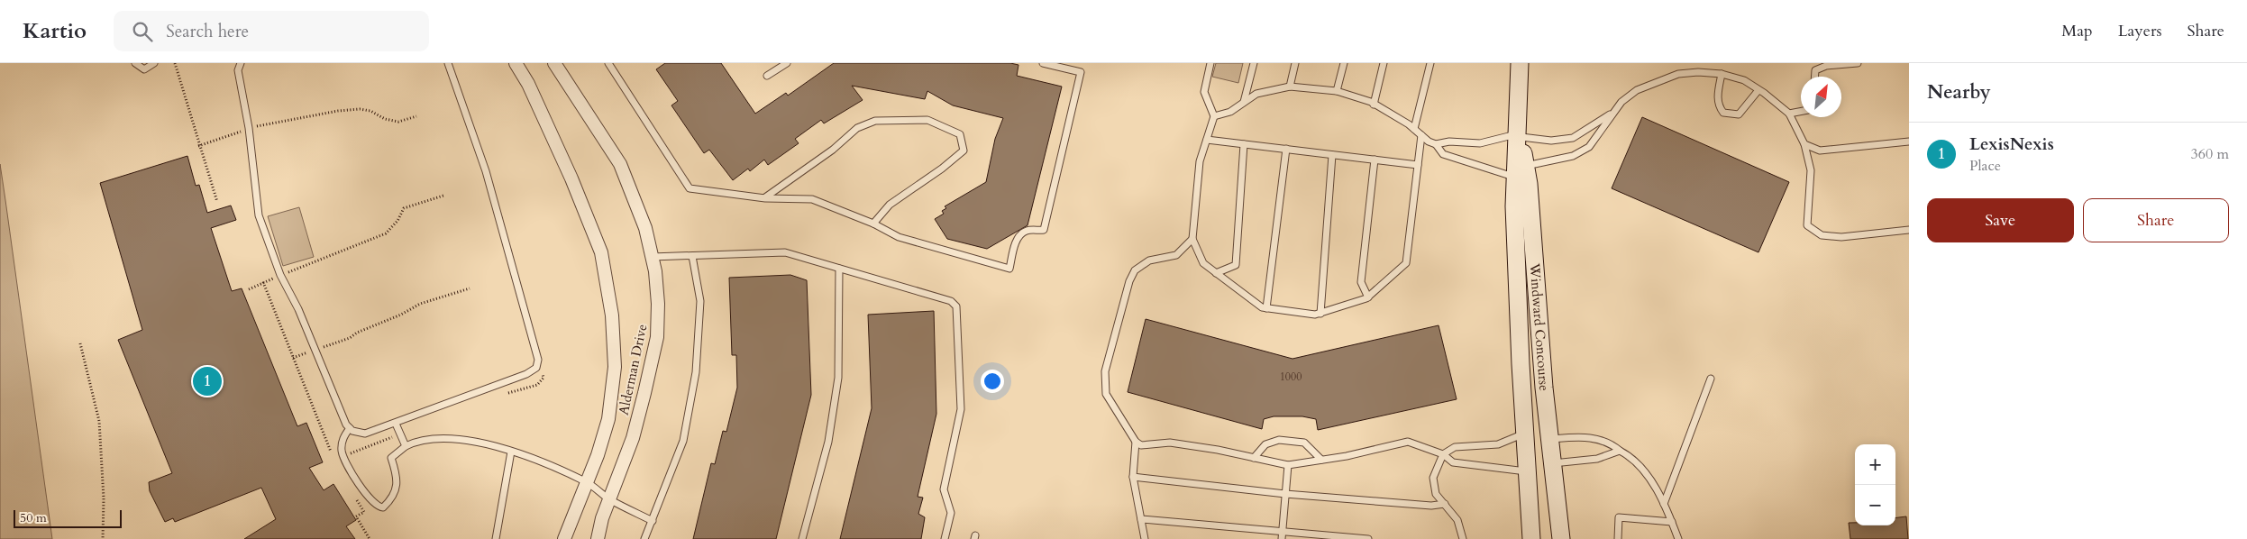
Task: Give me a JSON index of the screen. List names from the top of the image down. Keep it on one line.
{"streets":{"street":["Windward Concourse","Alderman Drive"]},"house_numbers":["1000"],"scale_bar":"50 m","north":"top right","page":{"header":"Kartio","search":"Search here","nav":["Map","Layers","Share"],"heading":"Nearby","list":[{"mark":"1","name":"LexisNexis","note":"Place","value":"360 m"}],"buttons":["Save","Share"],"pins":"1","map_buttons":["+","−"],"scale":"50 m"}}
